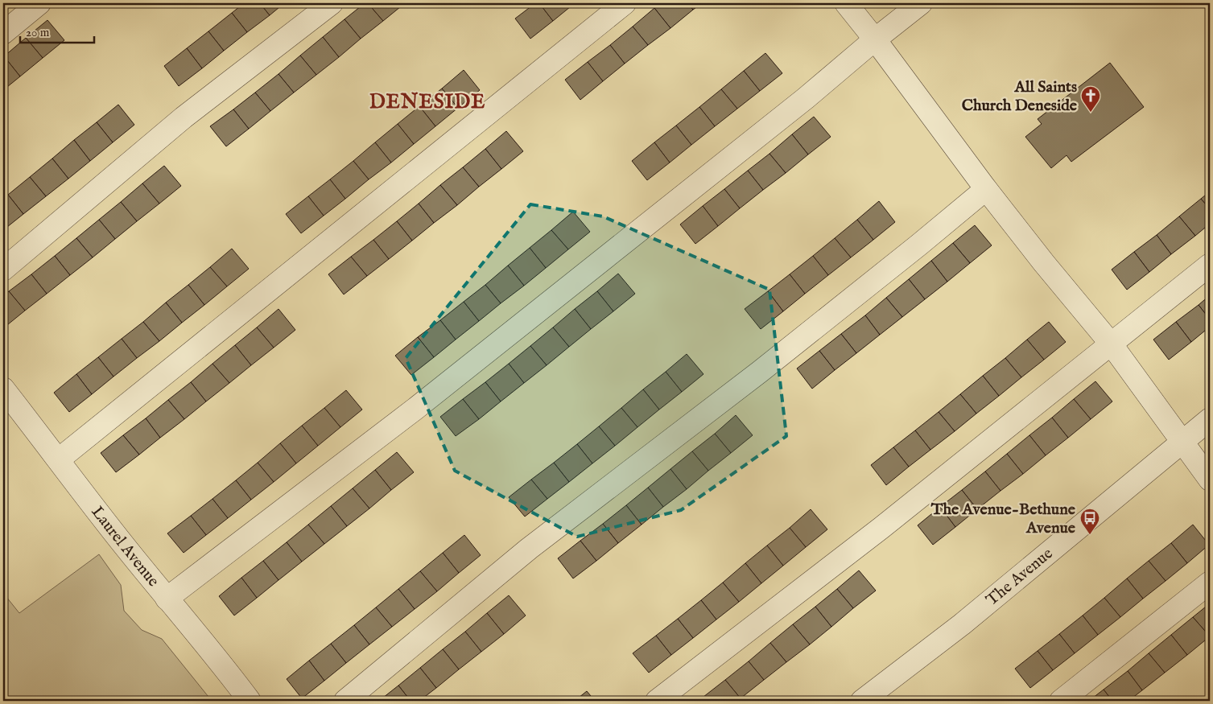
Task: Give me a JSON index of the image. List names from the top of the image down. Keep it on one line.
{"streets":{"street":["Laurel Avenue","The Avenue"]},"districts":["DENESIDE"],"places":{"church":["All Saints Church Deneside"],"bus stop":["The Avenue-Bethune Avenue"]},"scale_bar":"20 m"}
